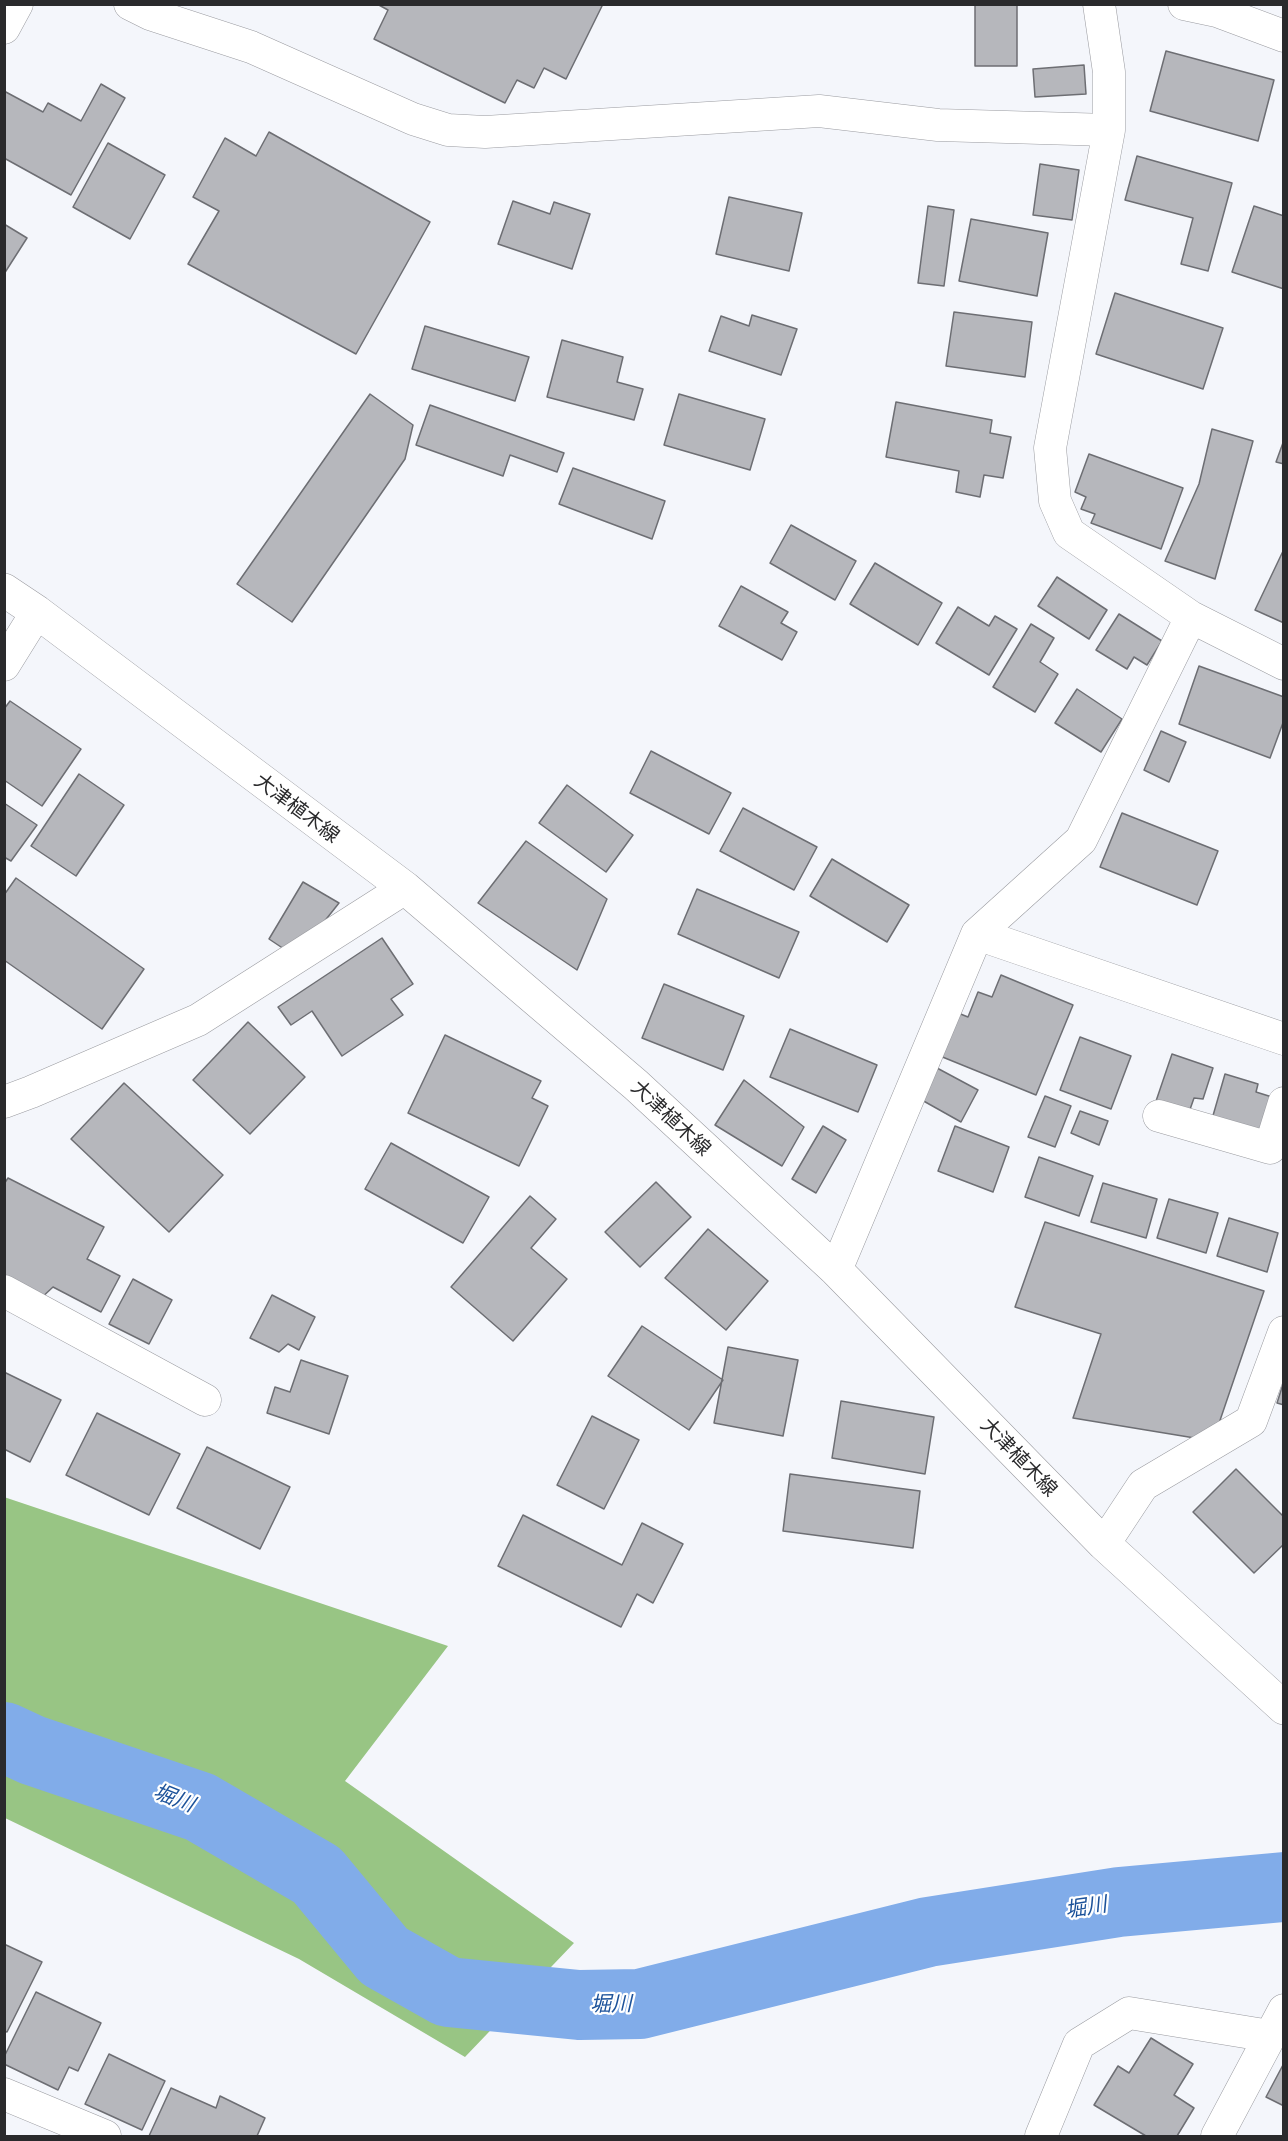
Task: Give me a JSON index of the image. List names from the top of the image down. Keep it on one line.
{"streets":{"main road":["大津植木線"]},"water":["堀川"]}
